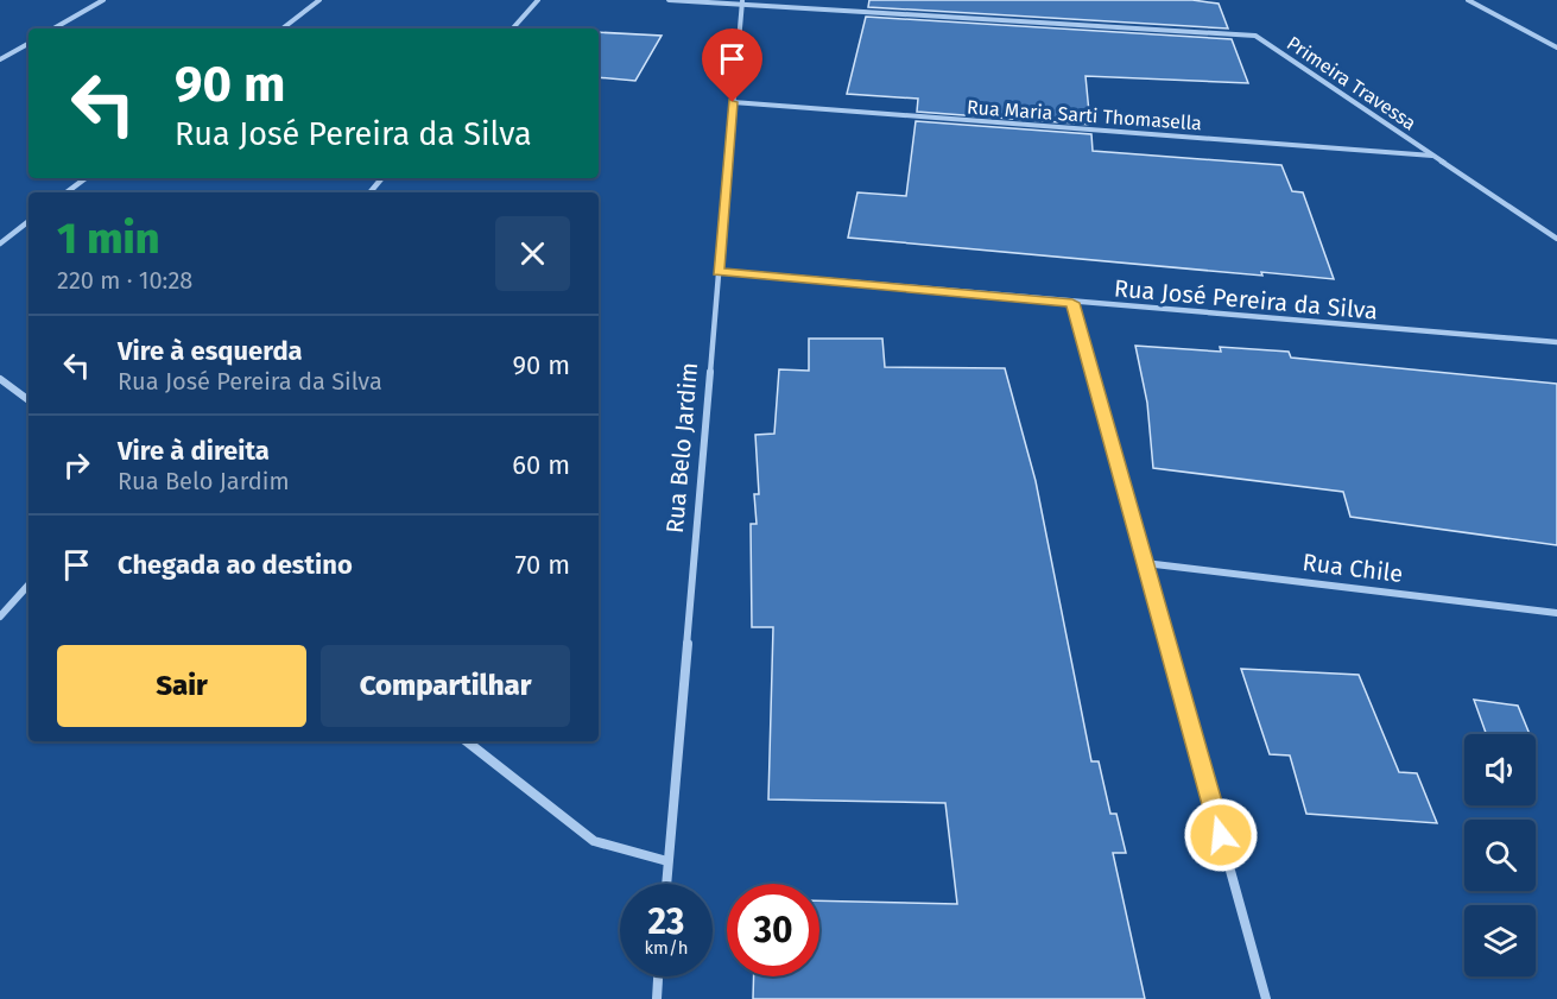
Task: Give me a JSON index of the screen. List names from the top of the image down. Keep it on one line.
{"streets":{"street":["Primeira Travessa","Rua Maria Sarti Thomasella","Rua José Pereira da Silva","Rua Belo Jardim","Rua Chile"]},"crossings":[["Primeira Travessa","Rua Maria Sarti Thomasella"],["Primeira Travessa","Rua Belo Jardim"],["Rua Maria Sarti Thomasella","Rua Belo Jardim"],["Rua José Pereira da Silva","Rua Belo Jardim"]],"page":{"turn":["90 m","Rua José Pereira da Silva"],"heading":["1 min","220 m · 10:28"],"list":[{"name":"Vire à esquerda","note":"Rua José Pereira da Silva","value":"90 m"},{"name":"Vire à direita","note":"Rua Belo Jardim","value":"60 m"},{"name":"Chegada ao destino","value":"70 m"}],"buttons":["Sair","Compartilhar"],"speed":"23 km/h","limit":"30"}}
